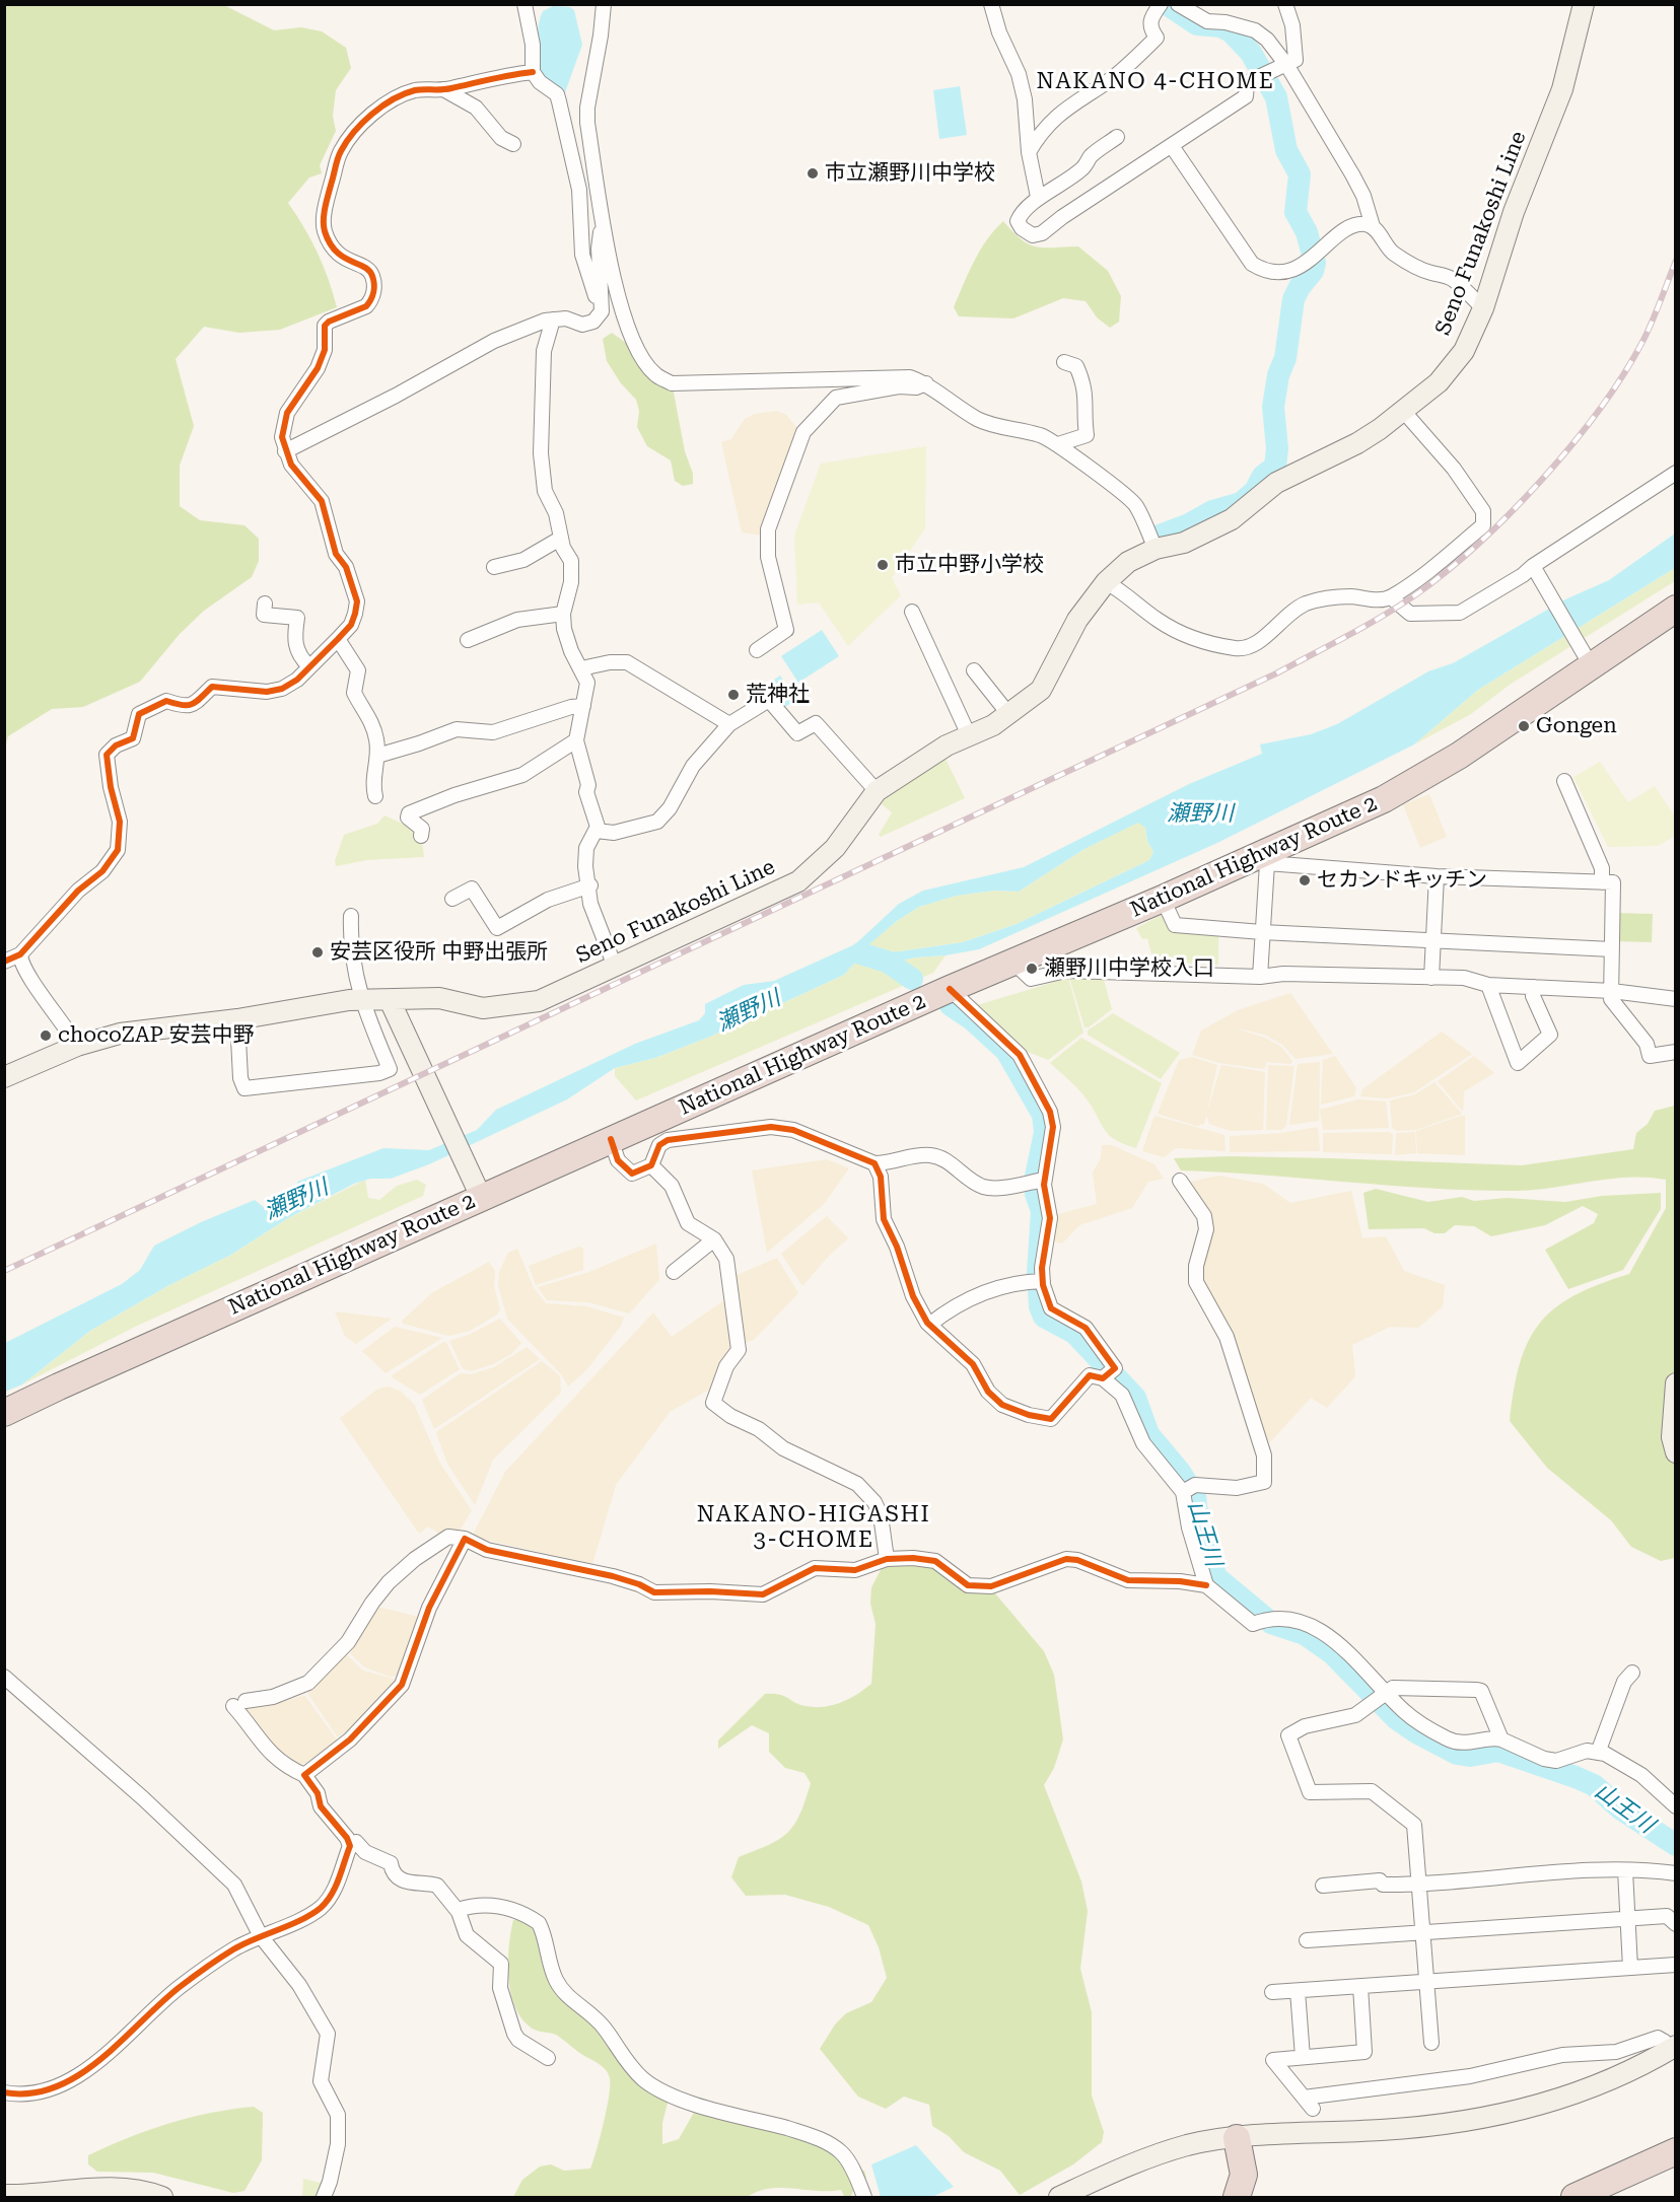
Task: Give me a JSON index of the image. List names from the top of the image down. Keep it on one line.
{"streets":{"highway":["National Highway Route 2"],"main road":["Seno Funakoshi Line"]},"districts":["NAKANO 4-CHOME","NAKANO-HIGASHI 3-CHOME"],"water":["瀬野川","山王川"],"places":["市立瀬野川中学校","市立中野小学校","荒神社","Gongen","セカンドキッチン","安芸区役所 中野出張所","瀬野川中学校入口","chocoZAP 安芸中野"]}
